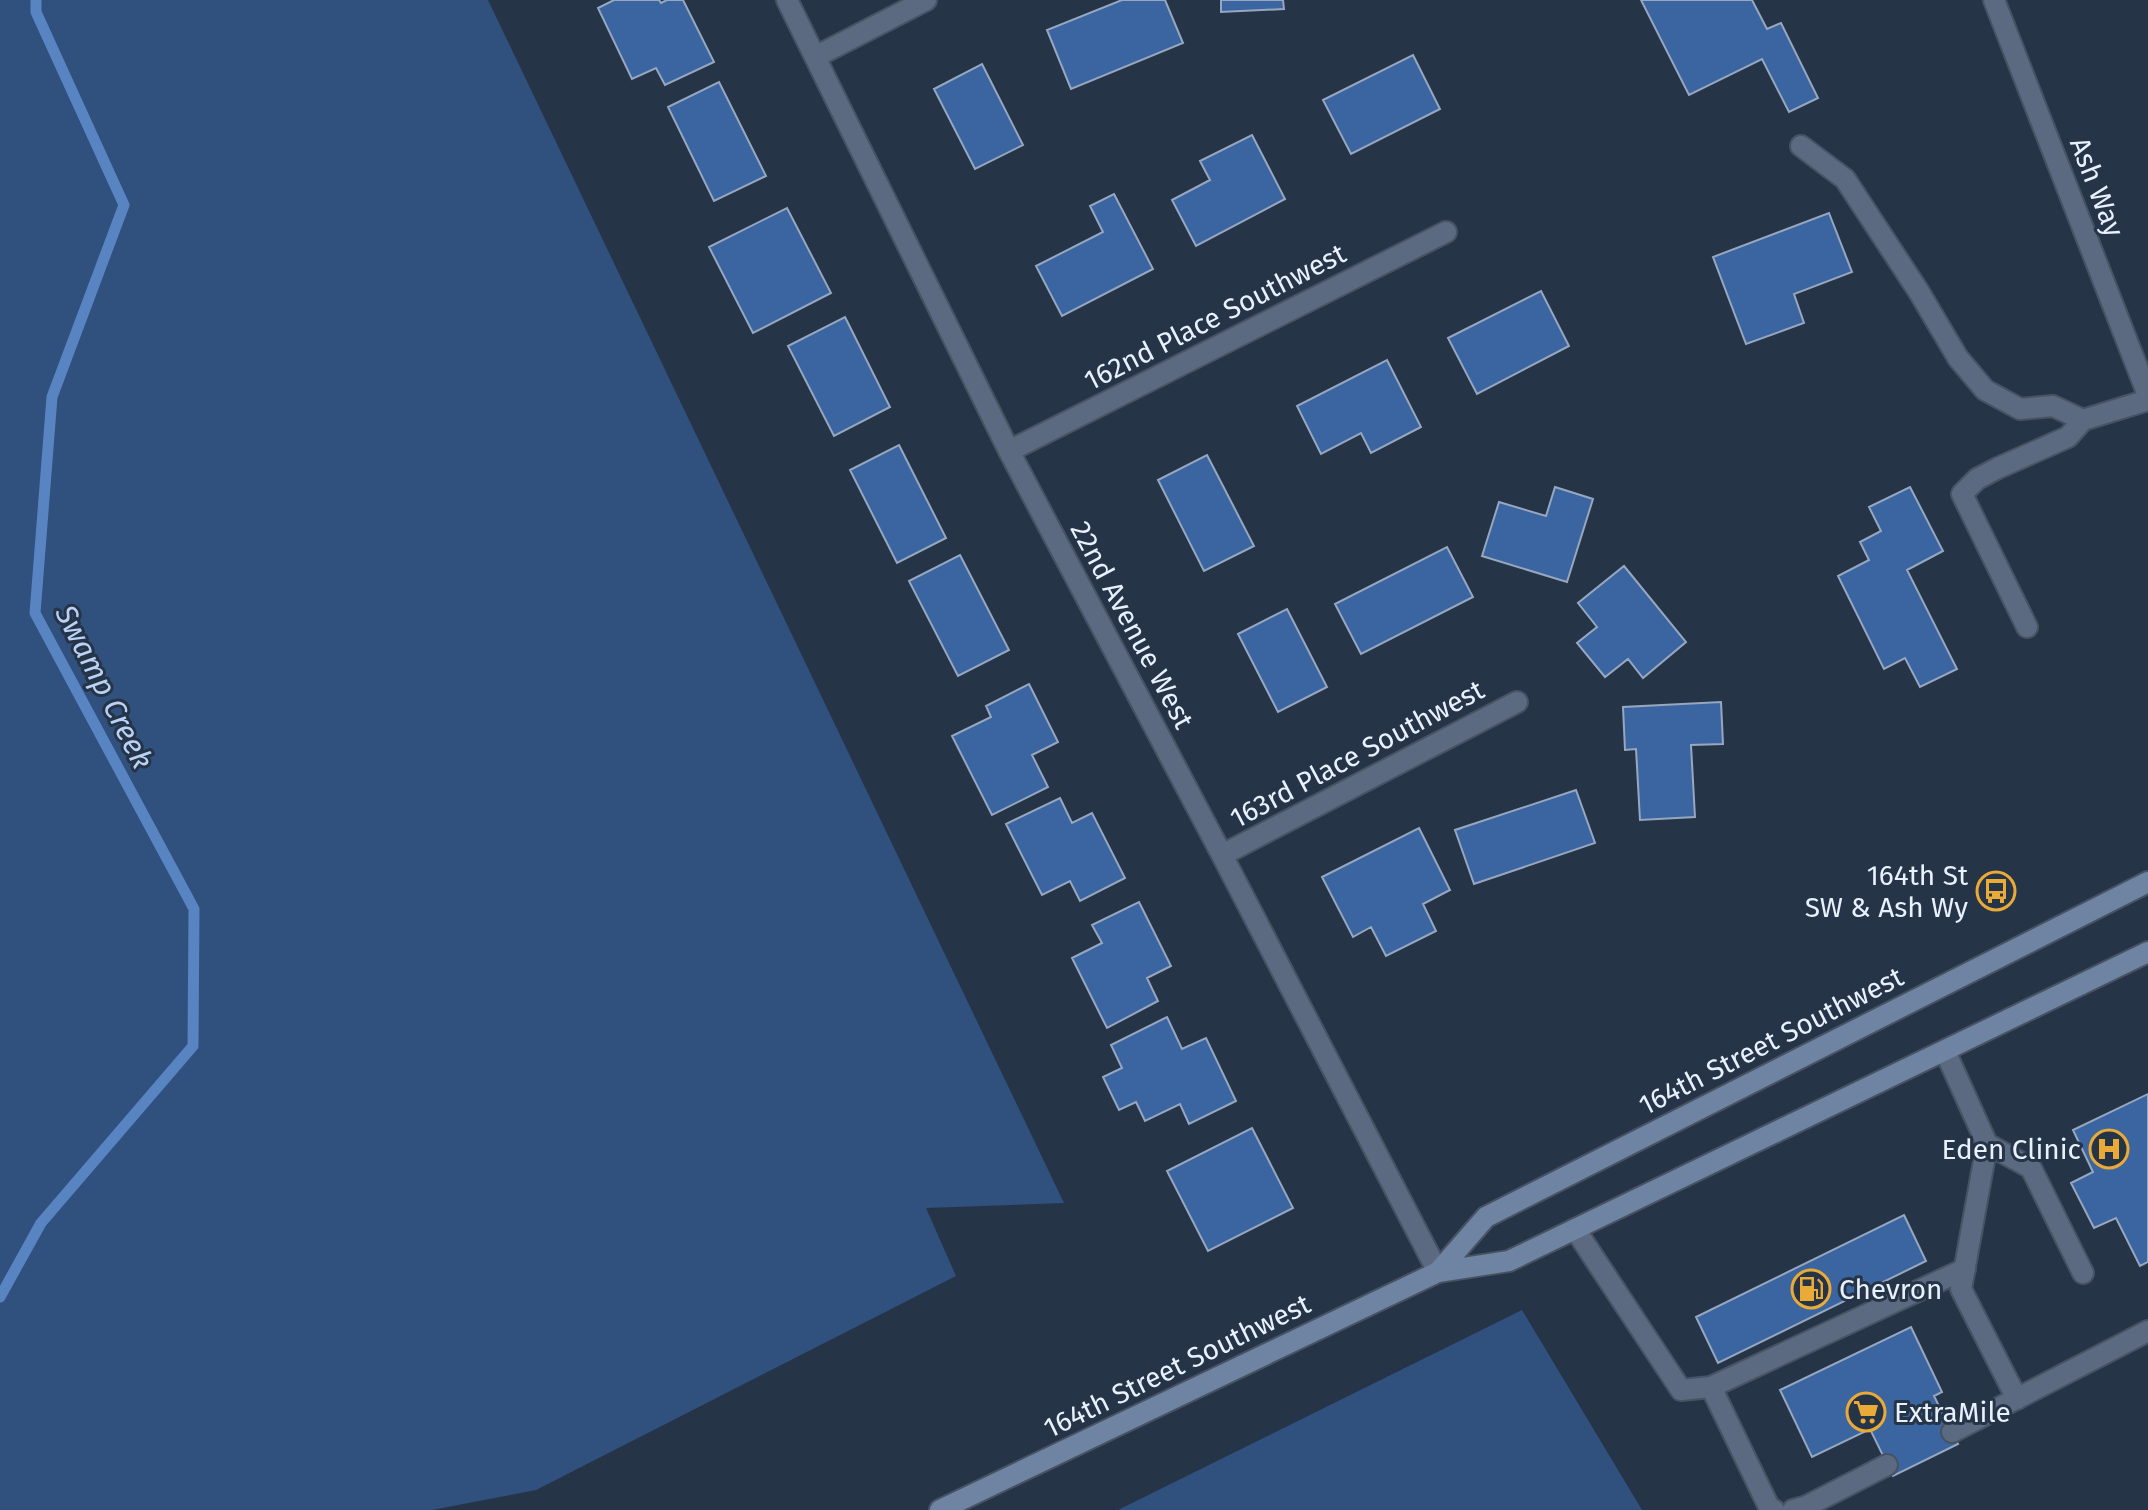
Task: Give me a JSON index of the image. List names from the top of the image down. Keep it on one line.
{"streets":{"main road":["164th Street Southwest"],"street":["Ash Way","162nd Place Southwest","22nd Avenue West","163rd Place Southwest"]},"crossings":[["162nd Place Southwest","22nd Avenue West"],["22nd Avenue West","163rd Place Southwest"],["22nd Avenue West","164th Street Southwest"]],"water":["Swamp Creek"],"places":{"bus stop":["164th St SW & Ash Wy"],"hospital":["Eden Clinic"],"fuel station":["Chevron"],"supermarket":["ExtraMile"]}}
